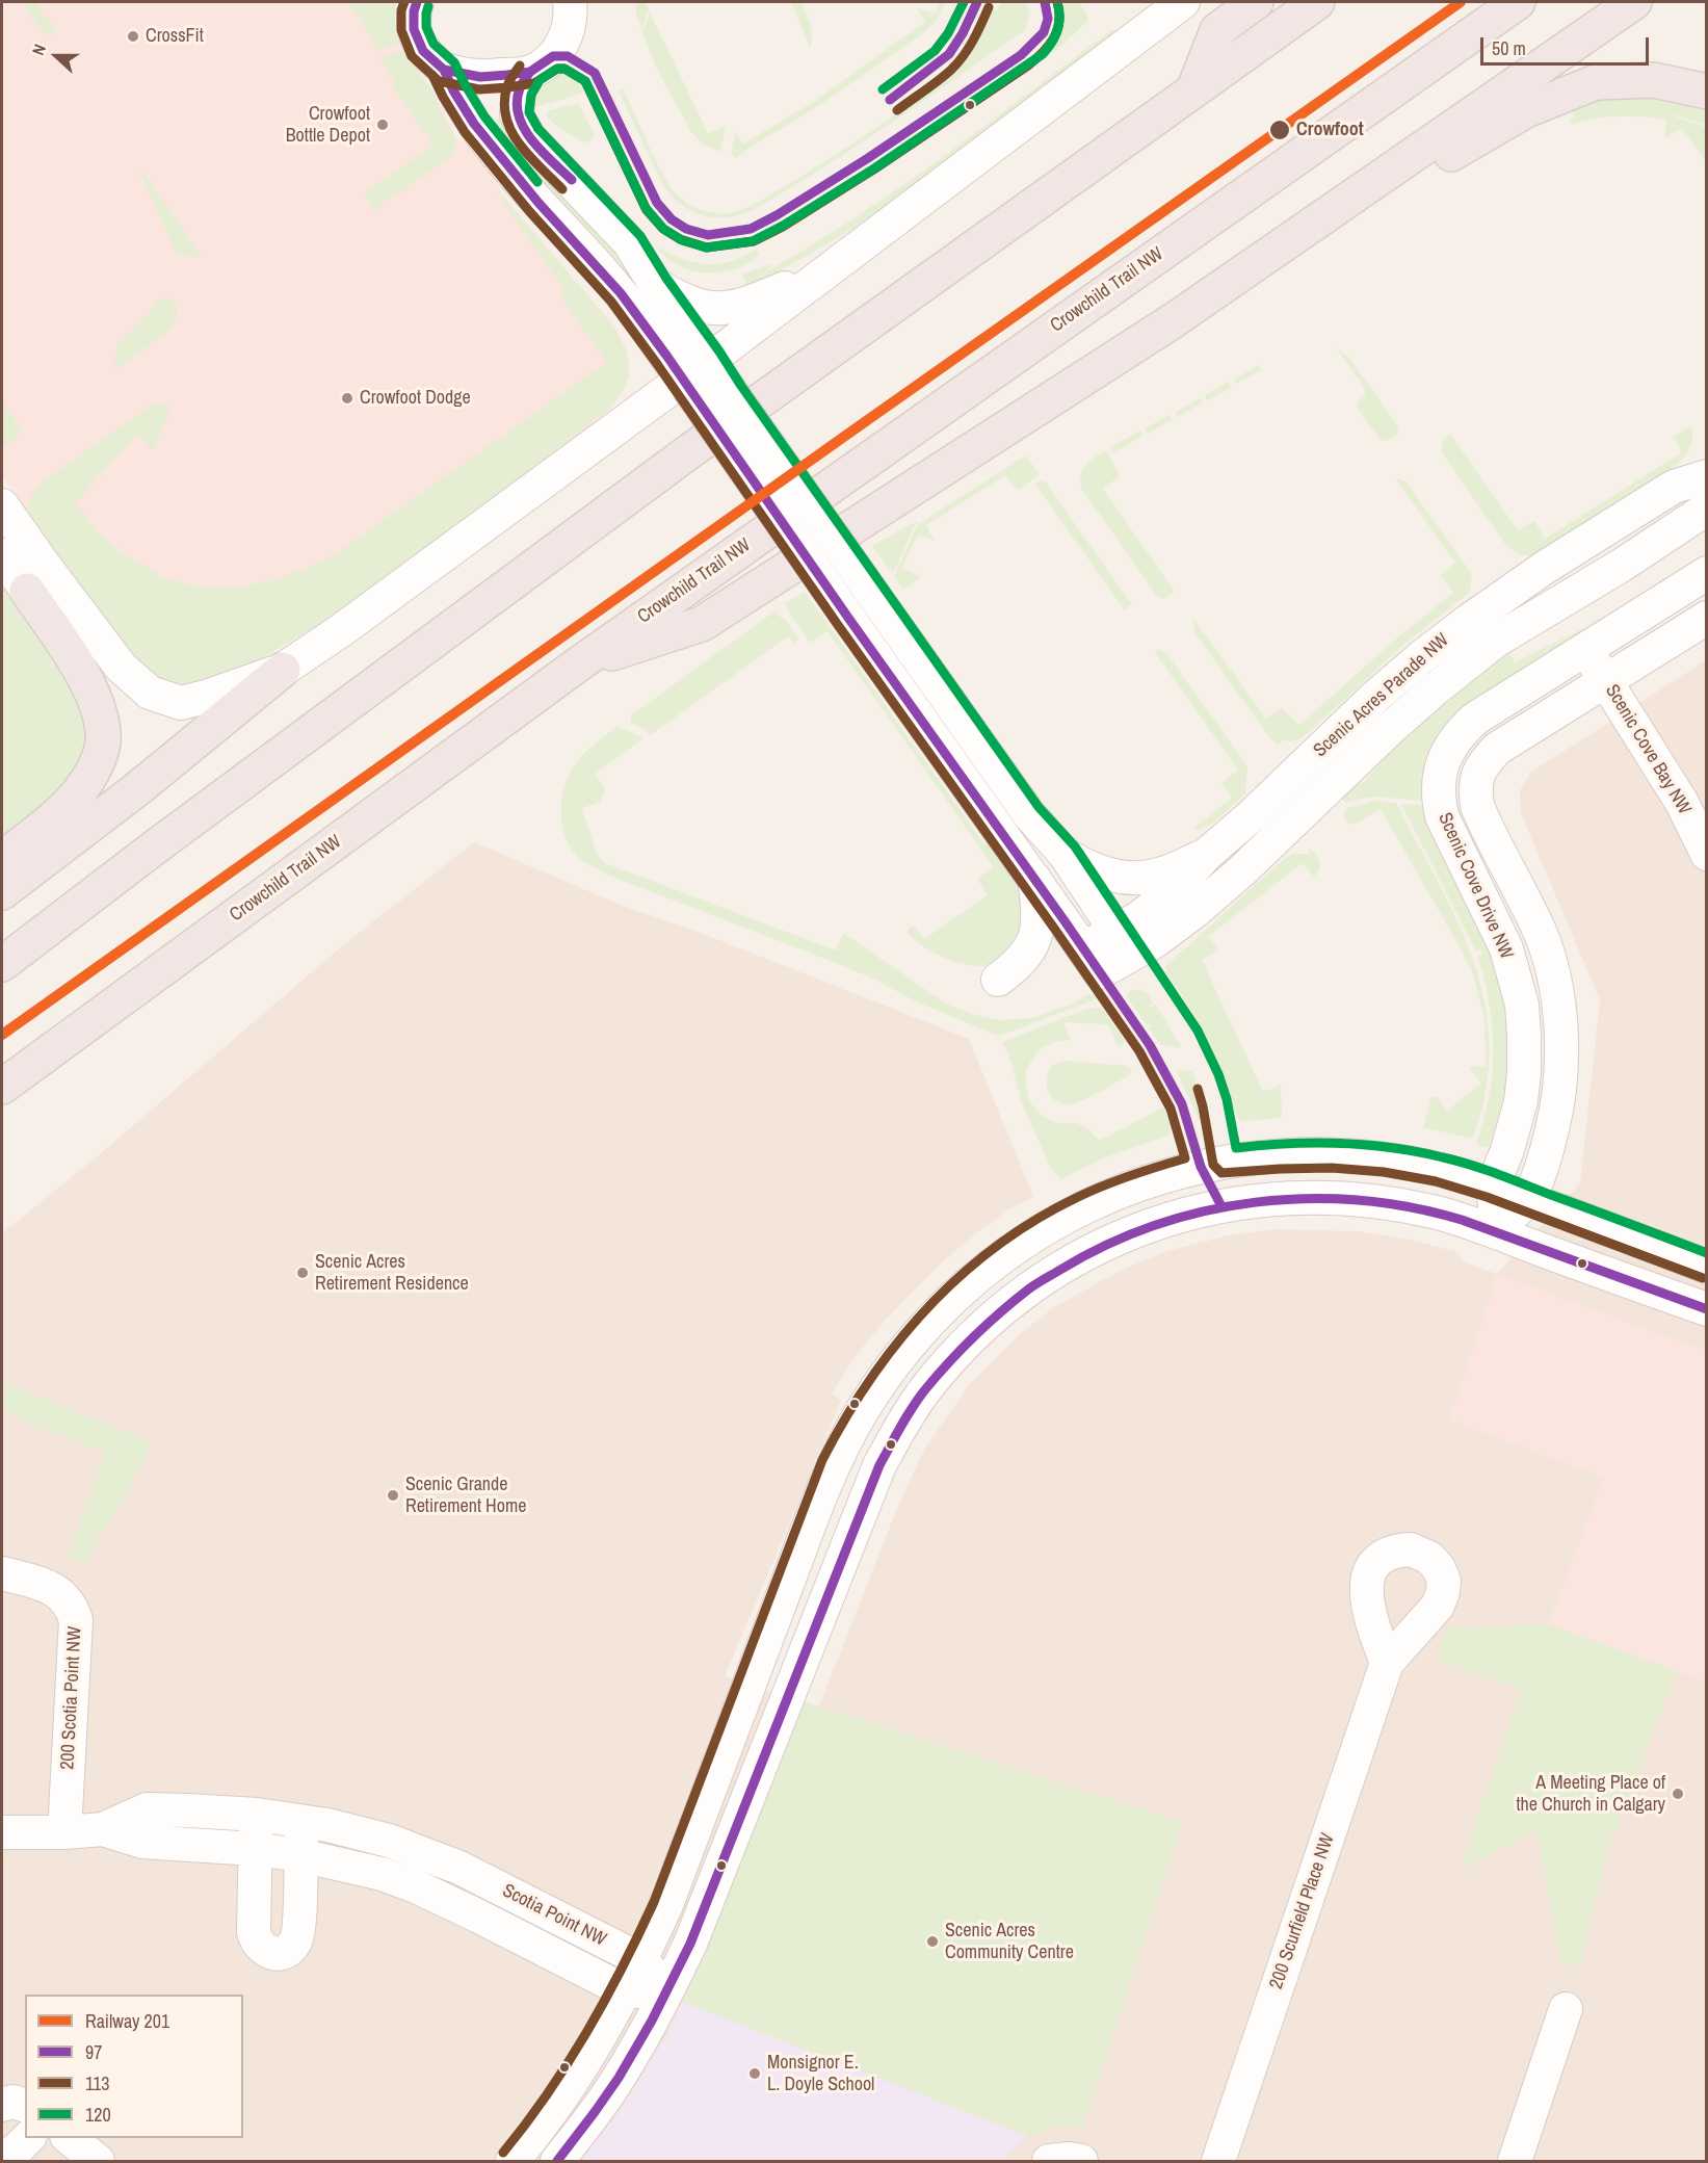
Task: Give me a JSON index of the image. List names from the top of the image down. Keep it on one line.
{"streets":{"highway":["Crowchild Trail NW"],"street":["Scenic Acres Parade NW","Scenic Cove Bay NW","Scenic Cove Drive NW","200 Scotia Point NW","200 Scurfield Place NW","Scotia Point NW"]},"crossings":[["Scenic Cove Bay NW","Scenic Cove Drive NW"],["200 Scotia Point NW","Scotia Point NW"]],"places":["CrossFit","Crowfoot Bottle Depot","Crowfoot","Crowfoot Dodge","Scenic Acres Retirement Residence","Scenic Grande Retirement Home","A Meeting Place of the Church in Calgary","Scenic Acres Community Centre","Monsignor E. L. Doyle School"],"lines":["rail line 201","transit line 97","transit line 113","transit line 120"],"legend":["Railway 201","97","113","120"],"scale_bar":"50 m","north":"left"}
